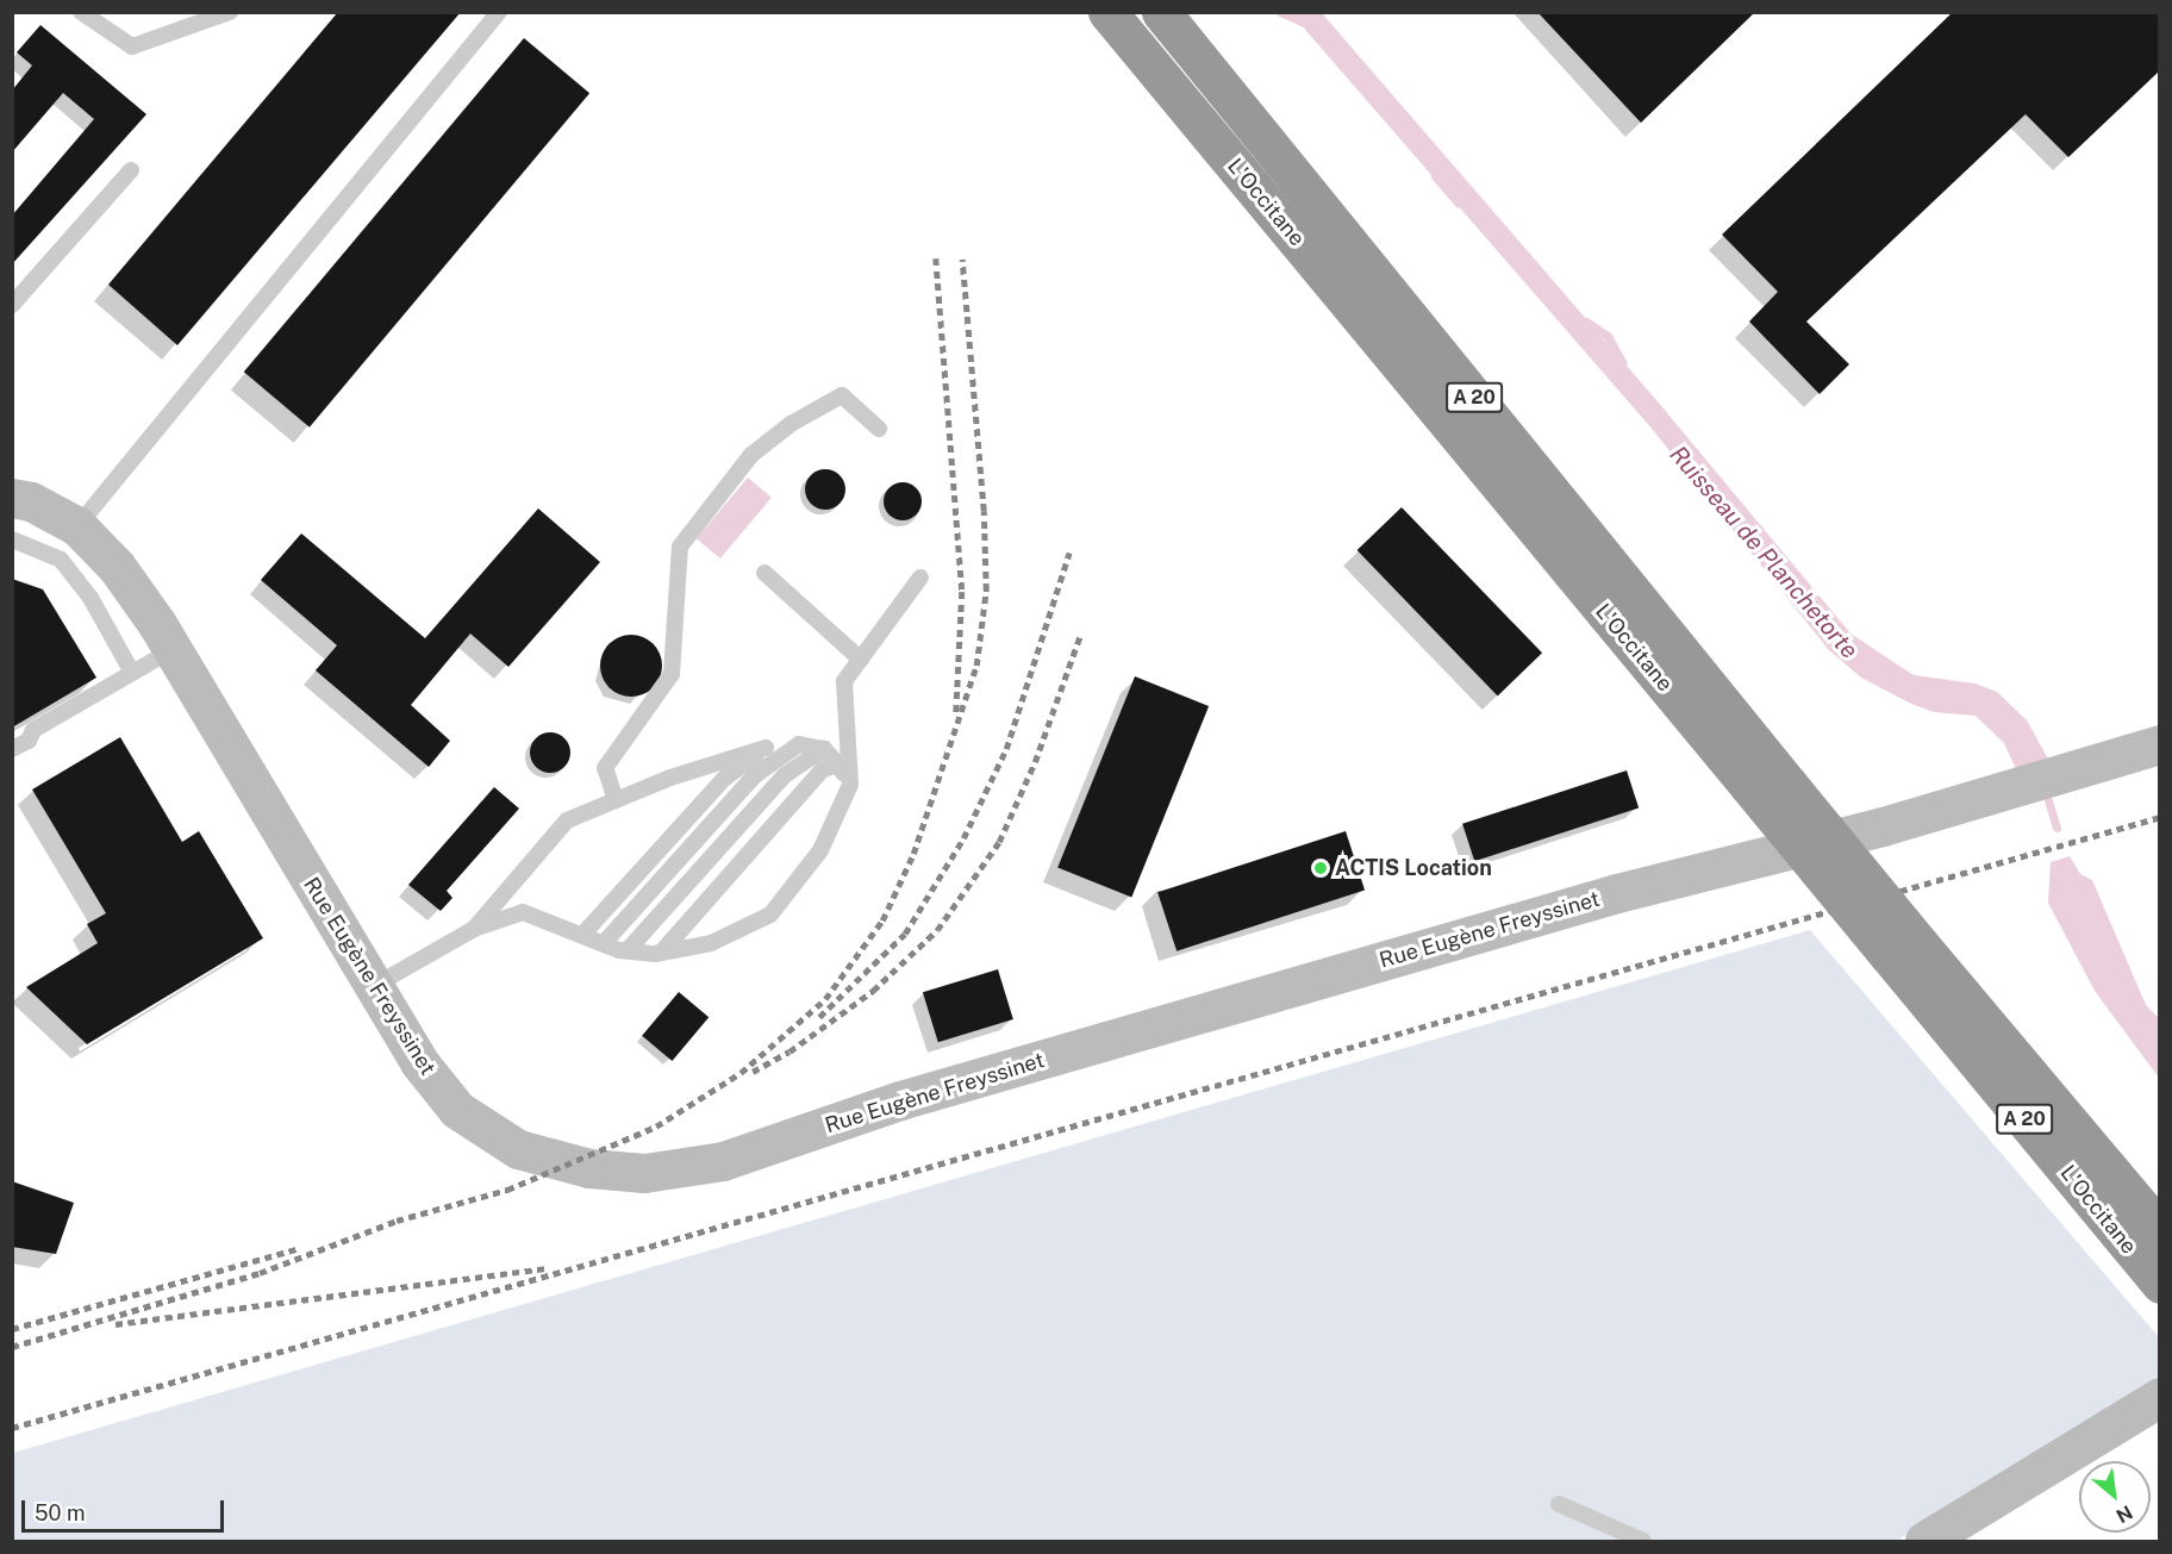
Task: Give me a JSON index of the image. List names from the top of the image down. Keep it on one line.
{"streets":{"highway":["L'Occitane","A 20"],"street":["Rue Eugène Freyssinet"]},"water":["Ruisseau de Planchetorte"],"places":["ACTIS Location"],"scale_bar":"50 m","north":"bottom right"}
